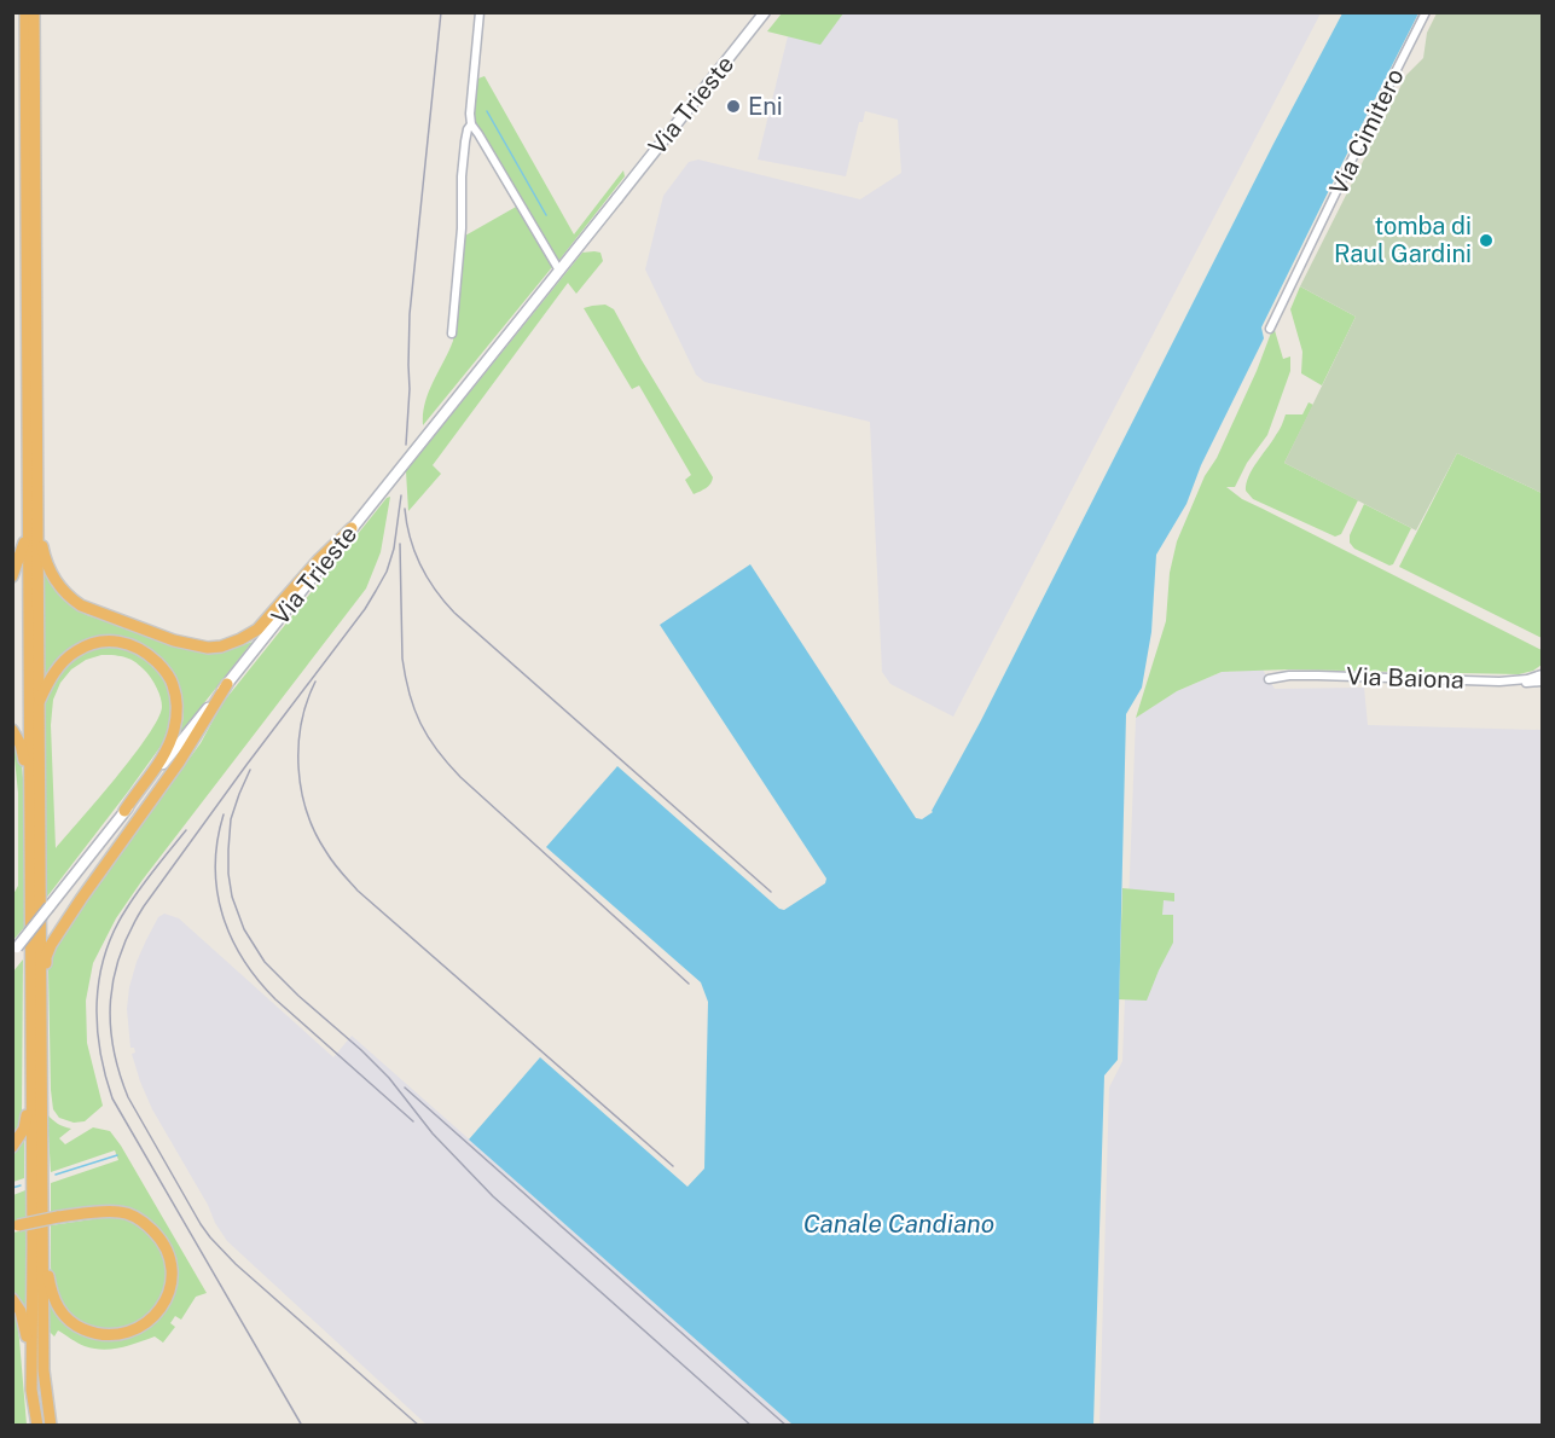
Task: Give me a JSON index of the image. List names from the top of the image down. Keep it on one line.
{"streets":{"main road":["Via Trieste"],"street":["Via Cimitero","Via Baiona"]},"water":["Canale Candiano"],"places":["Eni","tomba di Raul Gardini"]}
